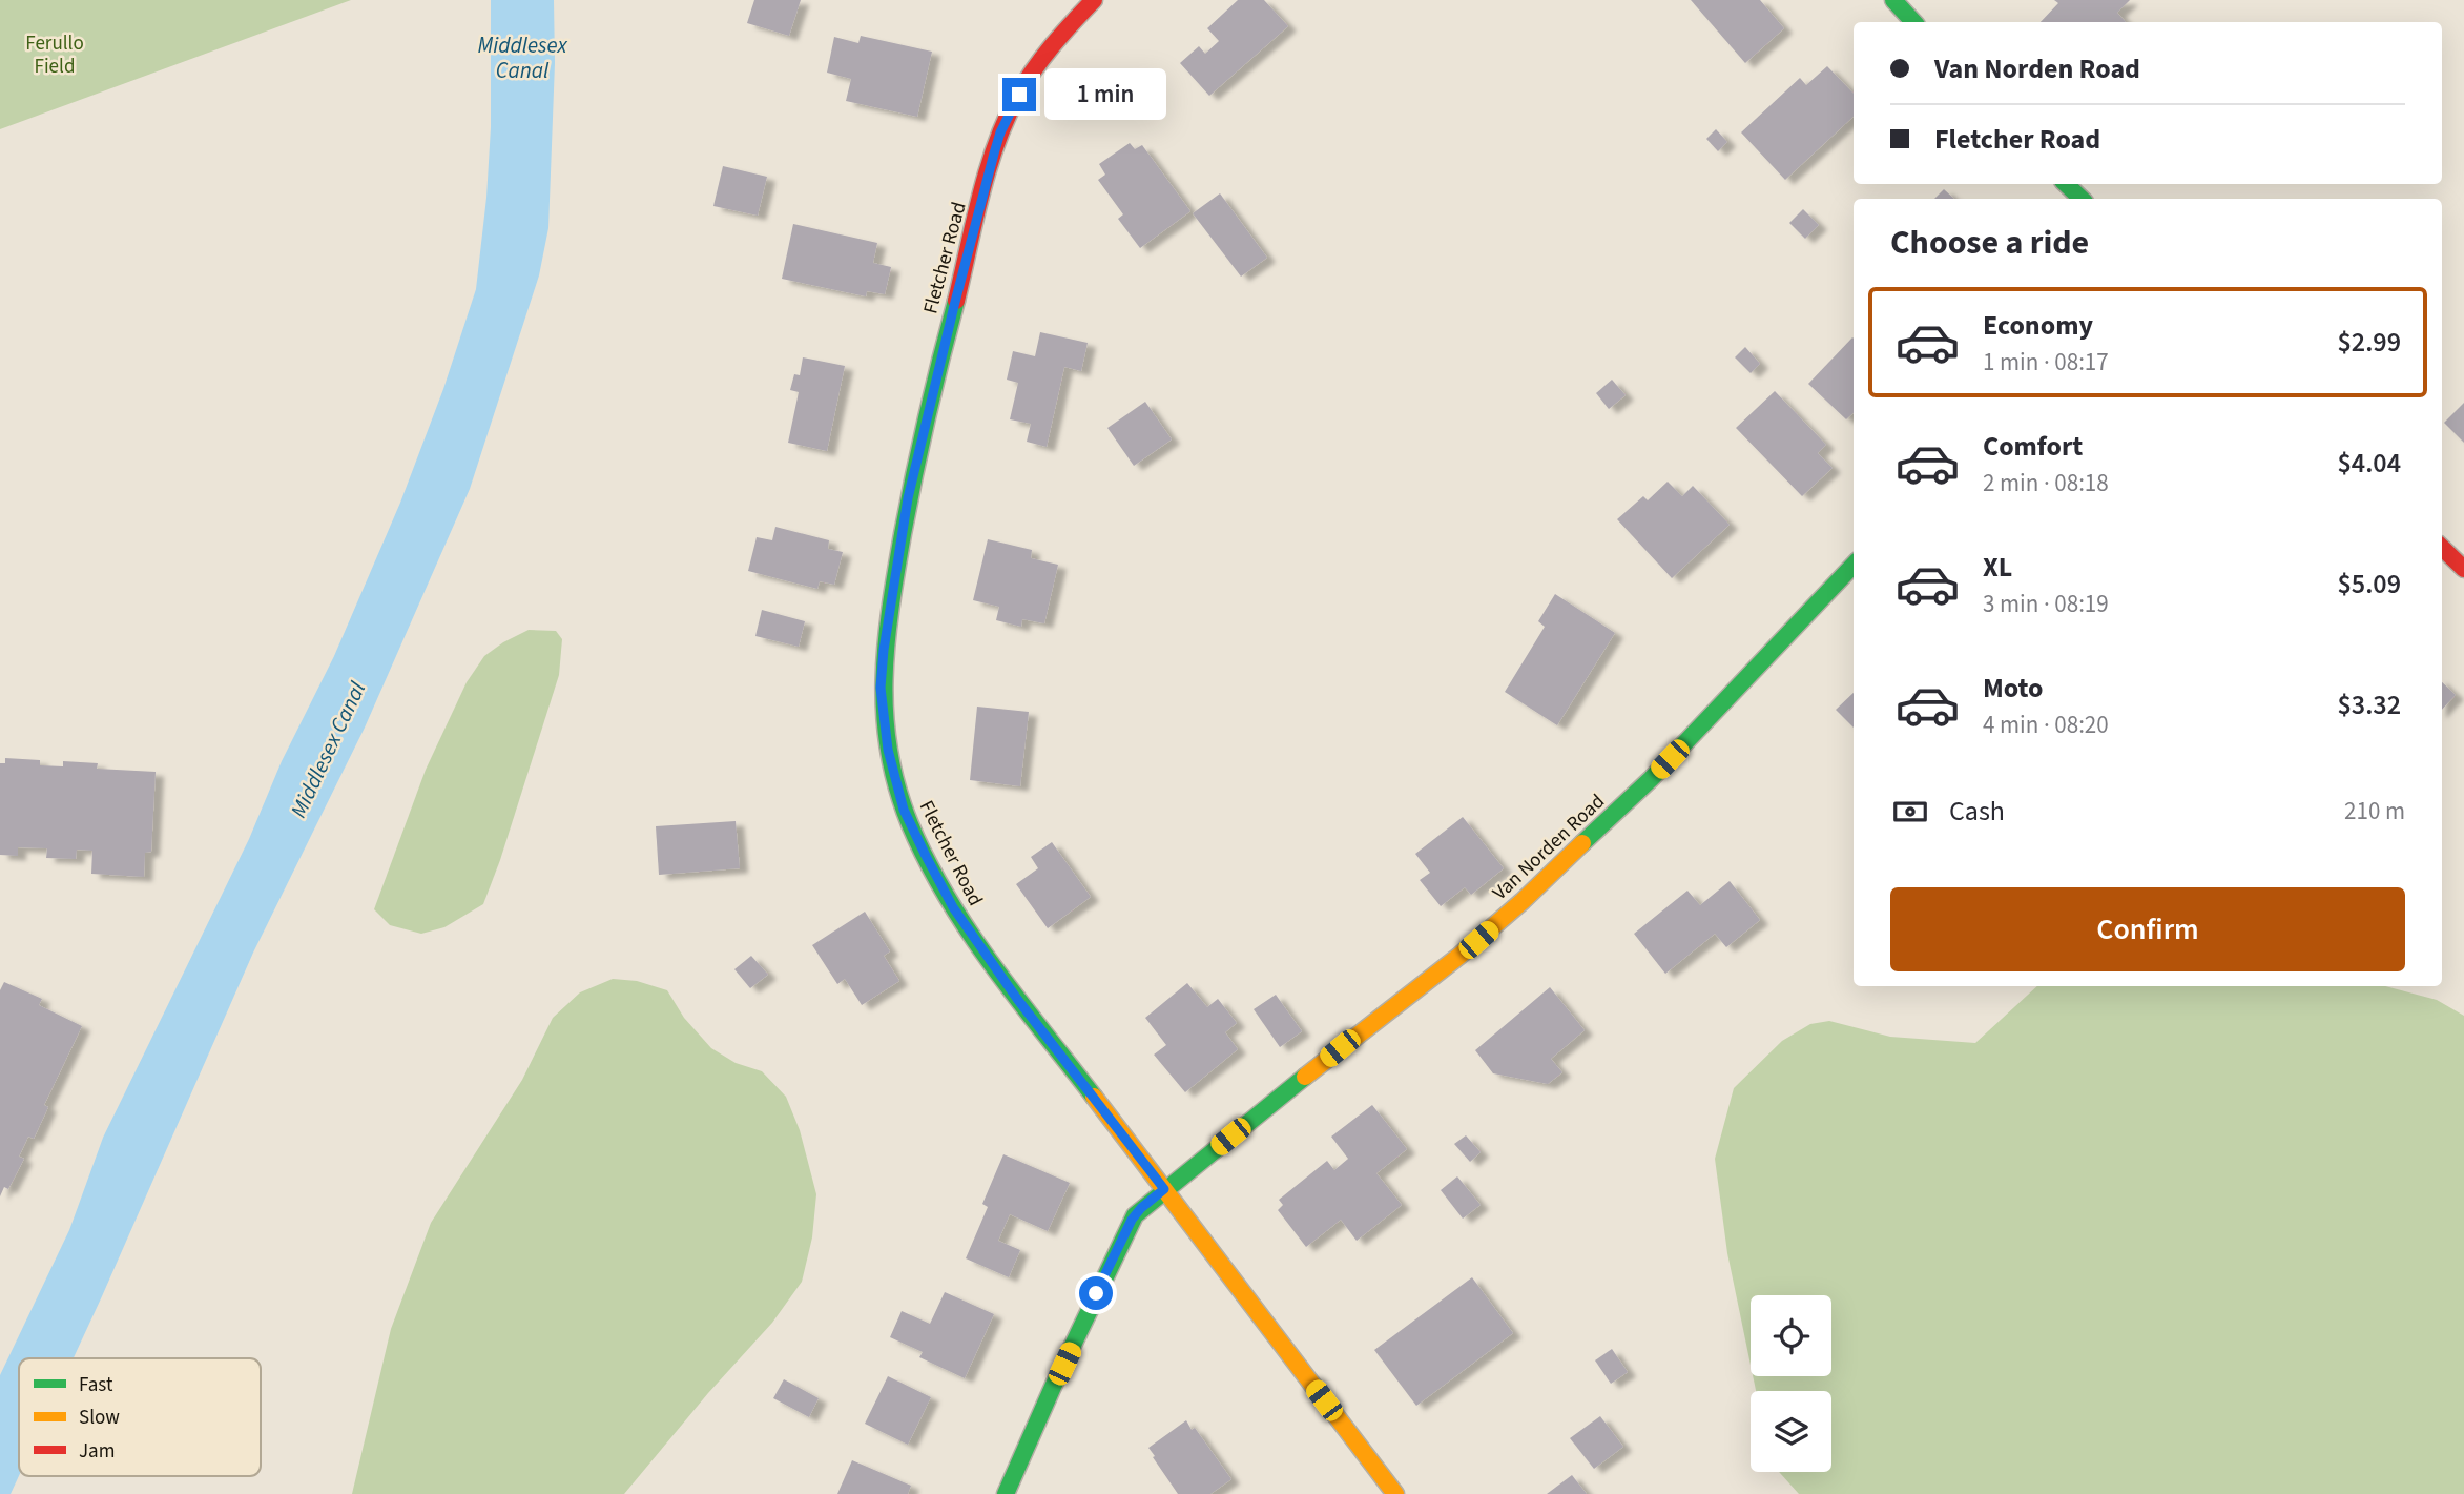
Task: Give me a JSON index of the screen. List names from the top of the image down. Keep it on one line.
{"streets":{"street":["Fletcher Road","Van Norden Road"]},"crossings":[["Fletcher Road","Van Norden Road"]],"water":["Middlesex Canal"],"parks":["Ferullo Field"],"legend":["Fast","Slow","Jam"],"page":{"banner":["Van Norden Road","Fletcher Road"],"bubble":"1 min","heading":"Choose a ride","list":[{"name":"Economy","note":"1 min · 08:17","value":"$2.99"},{"name":"Comfort","note":"2 min · 08:18","value":"$4.04"},{"name":"XL","note":"3 min · 08:19","value":"$5.09"},{"name":"Moto","note":"4 min · 08:20","value":"$3.32"}],"pay":["Cash","210 m"],"buttons":"Confirm"}}
